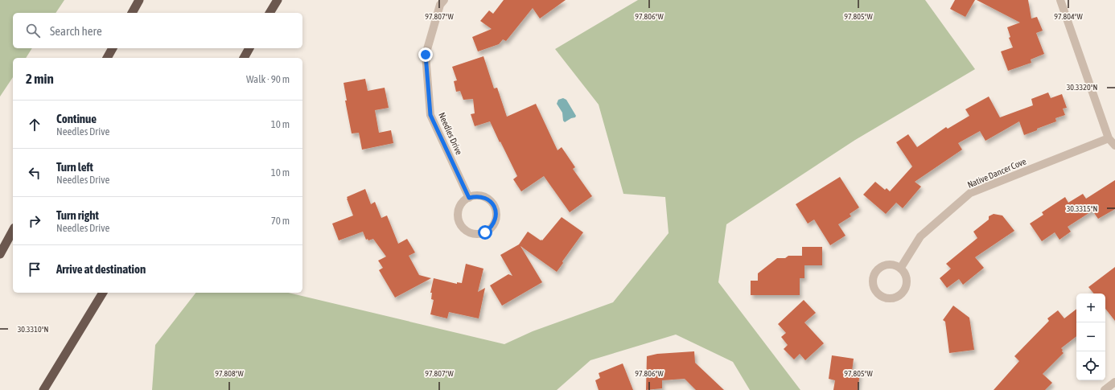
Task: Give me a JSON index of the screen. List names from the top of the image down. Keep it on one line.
{"streets":{"street":["Needles Drive","Native Dancer Cove"]},"page":{"search":"Search here","heading":["2 min","Walk · 90 m"],"list":[["Continue","Needles Drive","10 m"],["Turn left","Needles Drive","10 m"],["Turn right","Needles Drive","70 m"],"Arrive at destination"],"map_buttons":["+","−"]},"coordinates":["97.807°W","97.806°W","97.805°W","97.804°W","30.3320°N","30.3315°N","30.3310°N","97.808°W"]}
